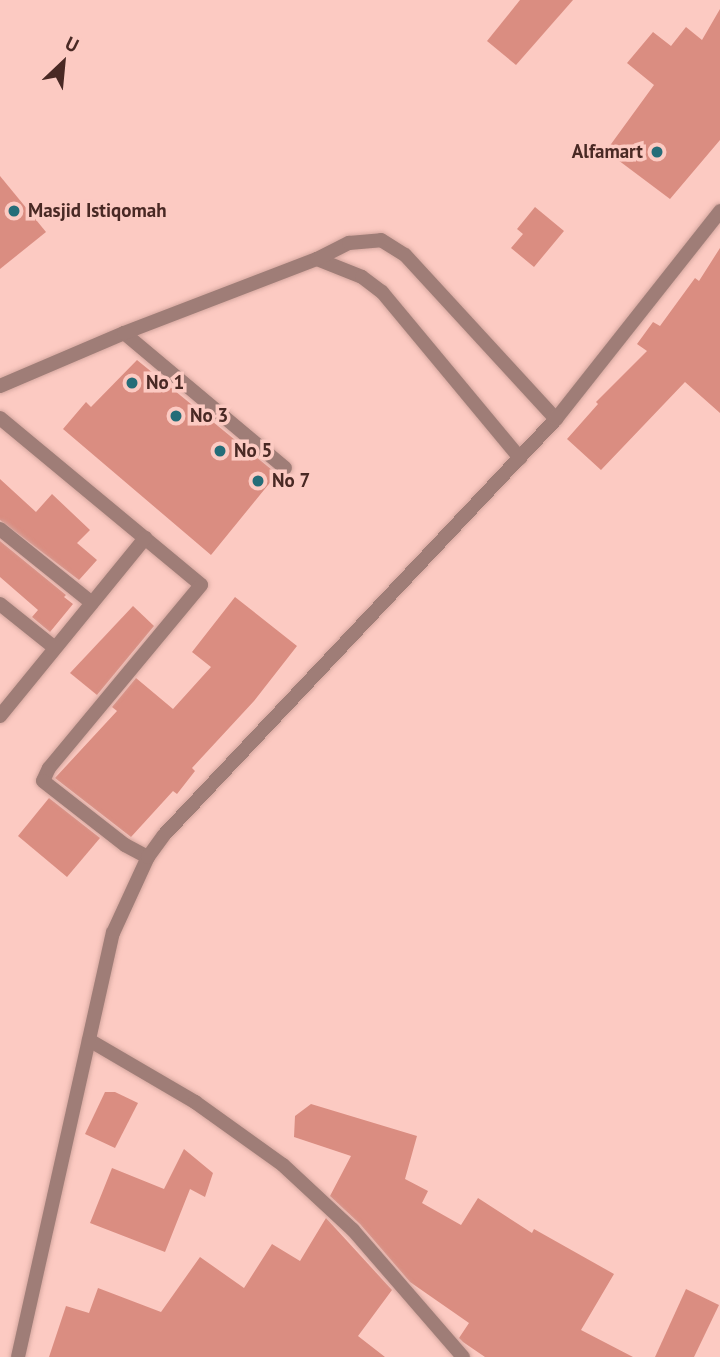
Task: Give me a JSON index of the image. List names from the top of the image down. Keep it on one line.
{"places":["Alfamart","Masjid Istiqomah","No 1","No 3","No 5","No 7"],"north":"top right"}
